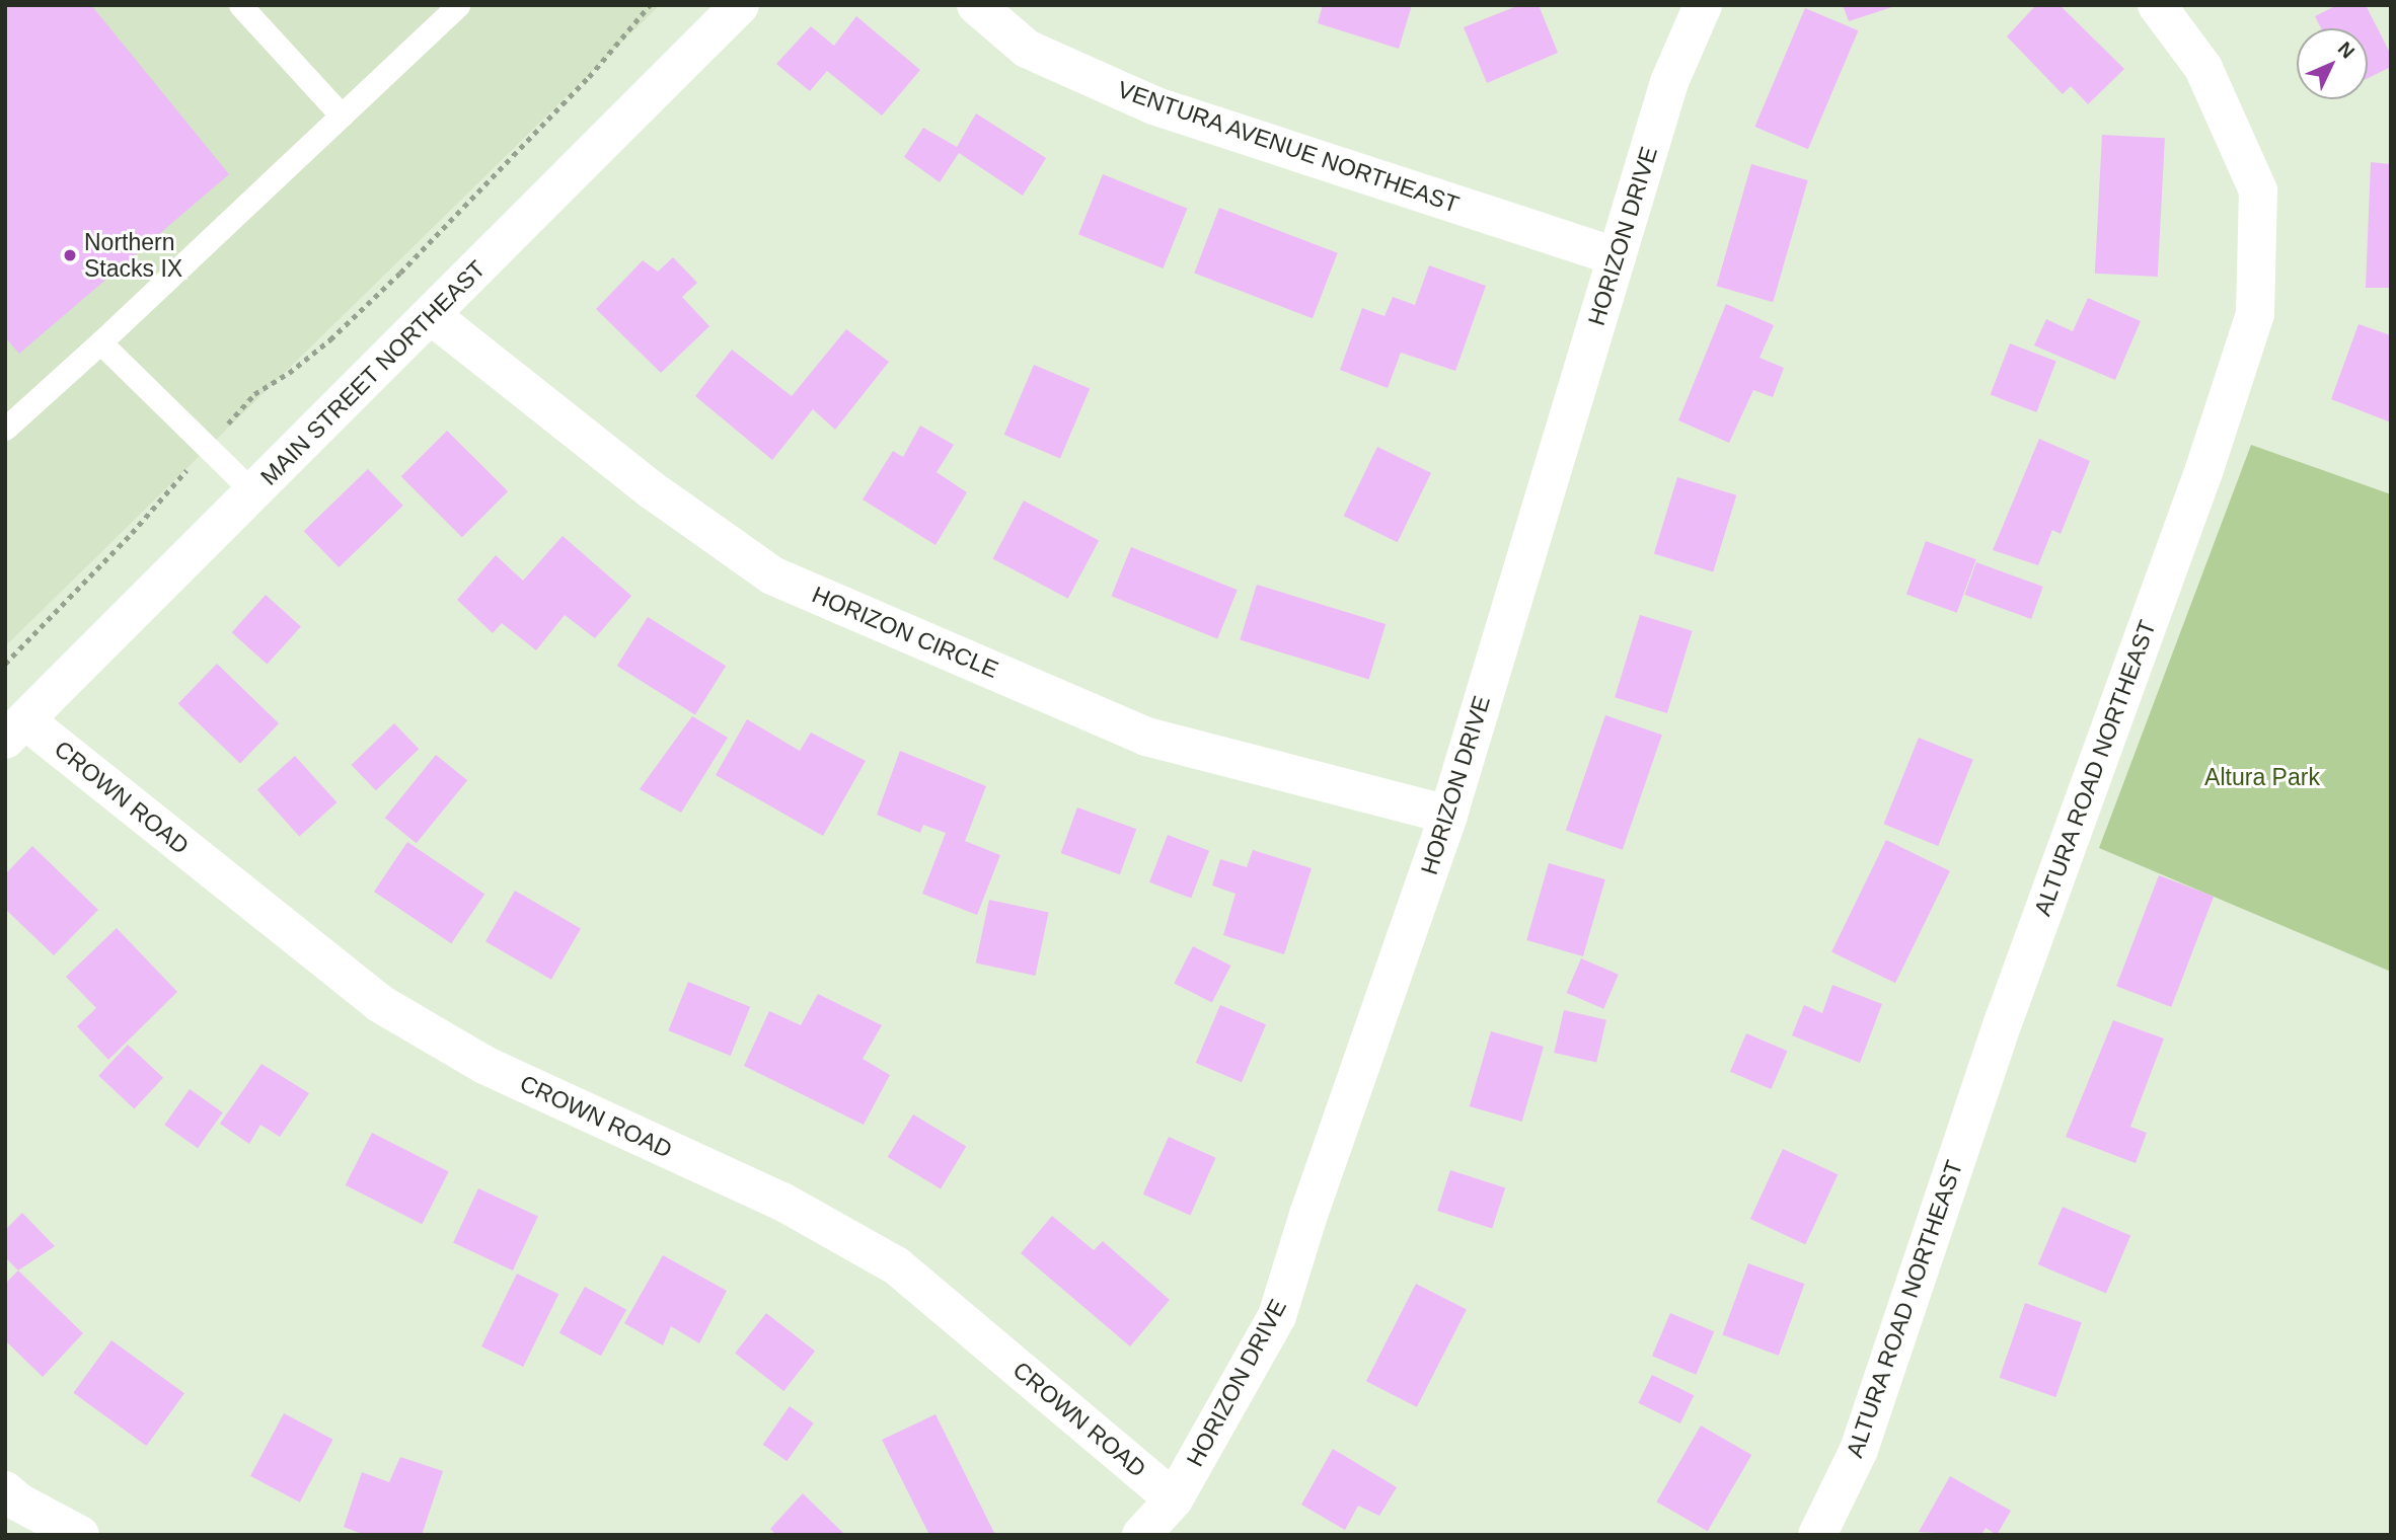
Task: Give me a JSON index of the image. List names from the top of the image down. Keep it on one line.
{"streets":{"street":["VENTURA AVENUE NORTHEAST","HORIZON DRIVE","MAIN STREET NORTHEAST","HORIZON CIRCLE","ALTURA ROAD NORTHEAST","CROWN ROAD"]},"crossings":[["VENTURA AVENUE NORTHEAST","HORIZON DRIVE"],["HORIZON DRIVE","HORIZON CIRCLE"],["HORIZON DRIVE","CROWN ROAD"],["MAIN STREET NORTHEAST","HORIZON CIRCLE"],["MAIN STREET NORTHEAST","CROWN ROAD"]],"parks":["Altura Park"],"places":["Northern Stacks IX"],"north":"top right"}
